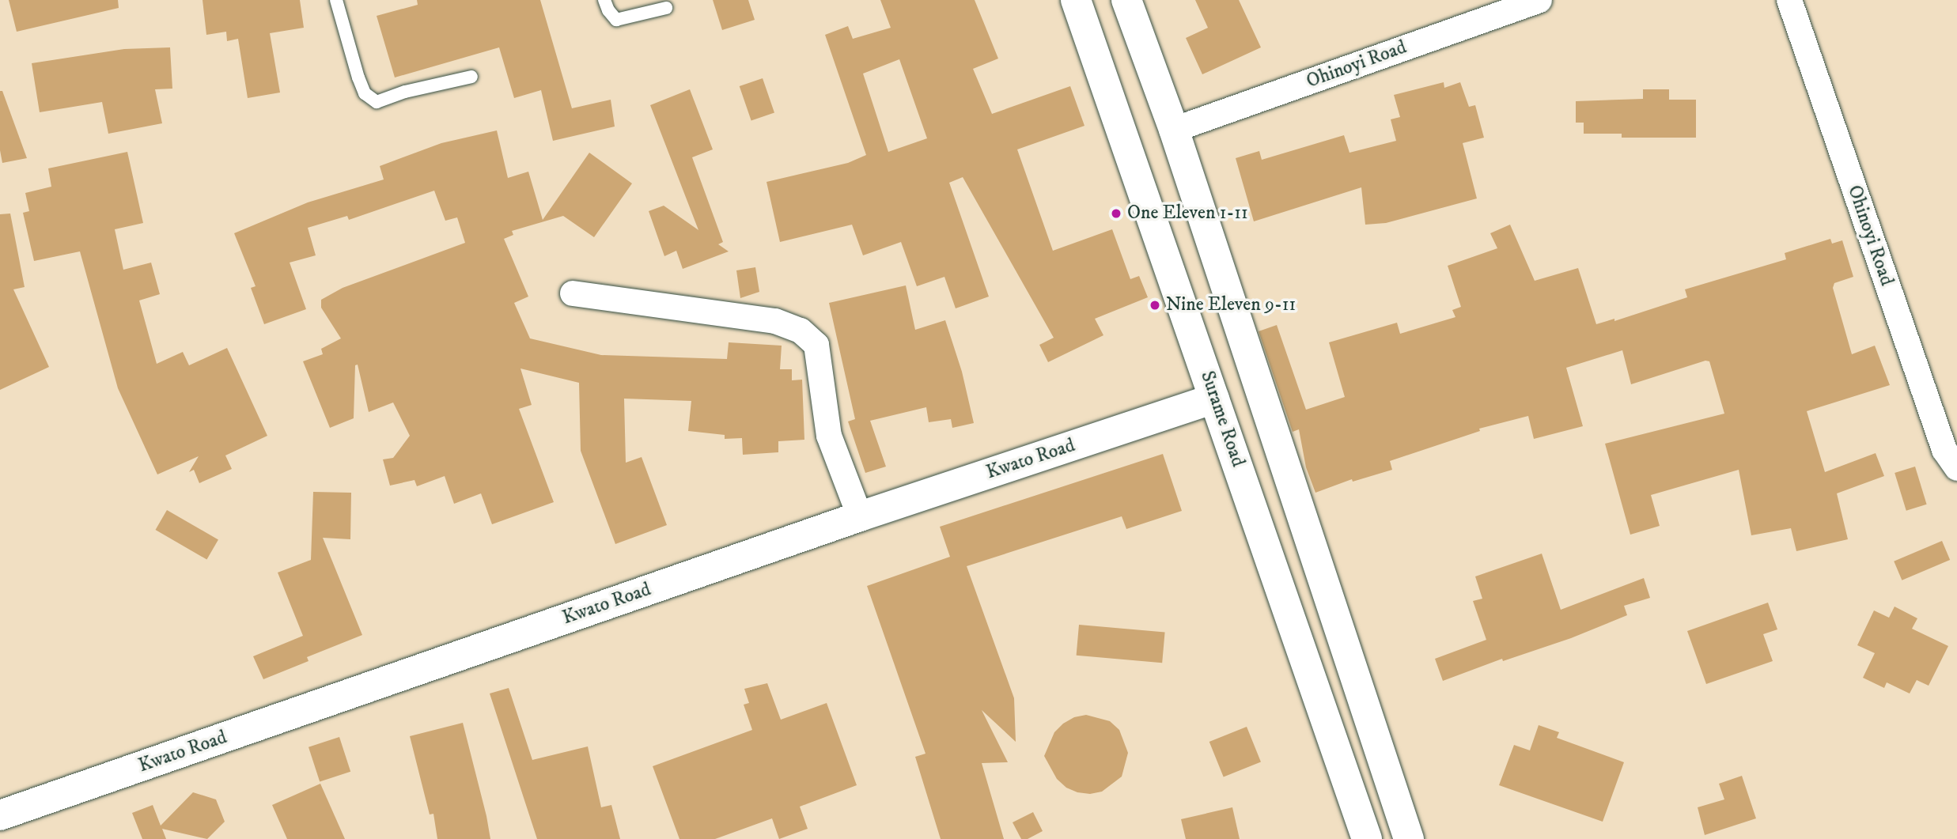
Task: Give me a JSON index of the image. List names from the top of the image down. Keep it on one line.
{"streets":{"street":["Ohinoyi Road","Surame Road","Kwato Road"]},"crossings":[["Surame Road","Kwato Road"]],"places":["One Eleven 1-11","Nine Eleven 9-11"]}
